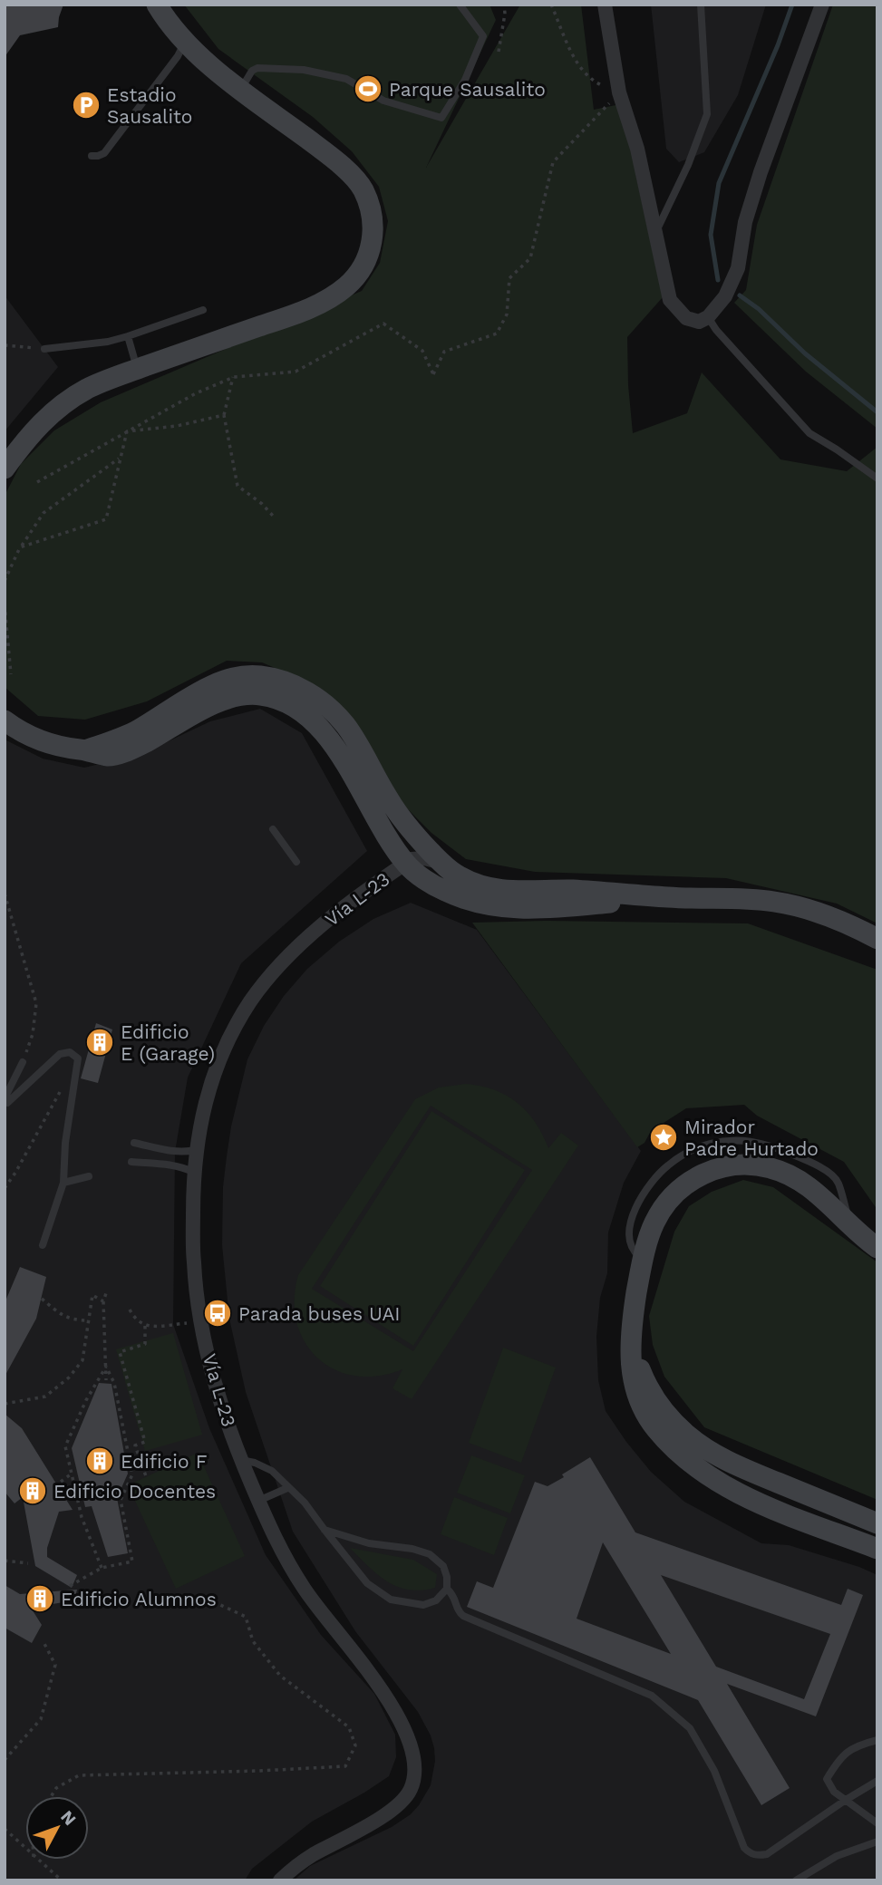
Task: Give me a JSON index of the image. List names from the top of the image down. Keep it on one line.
{"streets":{"street":["Vía L-23"]},"places":{"sports":["Parque Sausalito"],"parking":["Estadio Sausalito"],"building":["Edificio E (Garage)","Edificio F","Edificio Docentes","Edificio Alumnos"],"place":["Mirador Padre Hurtado"],"bus stop":["Parada buses UAI"]},"north":"top right"}
